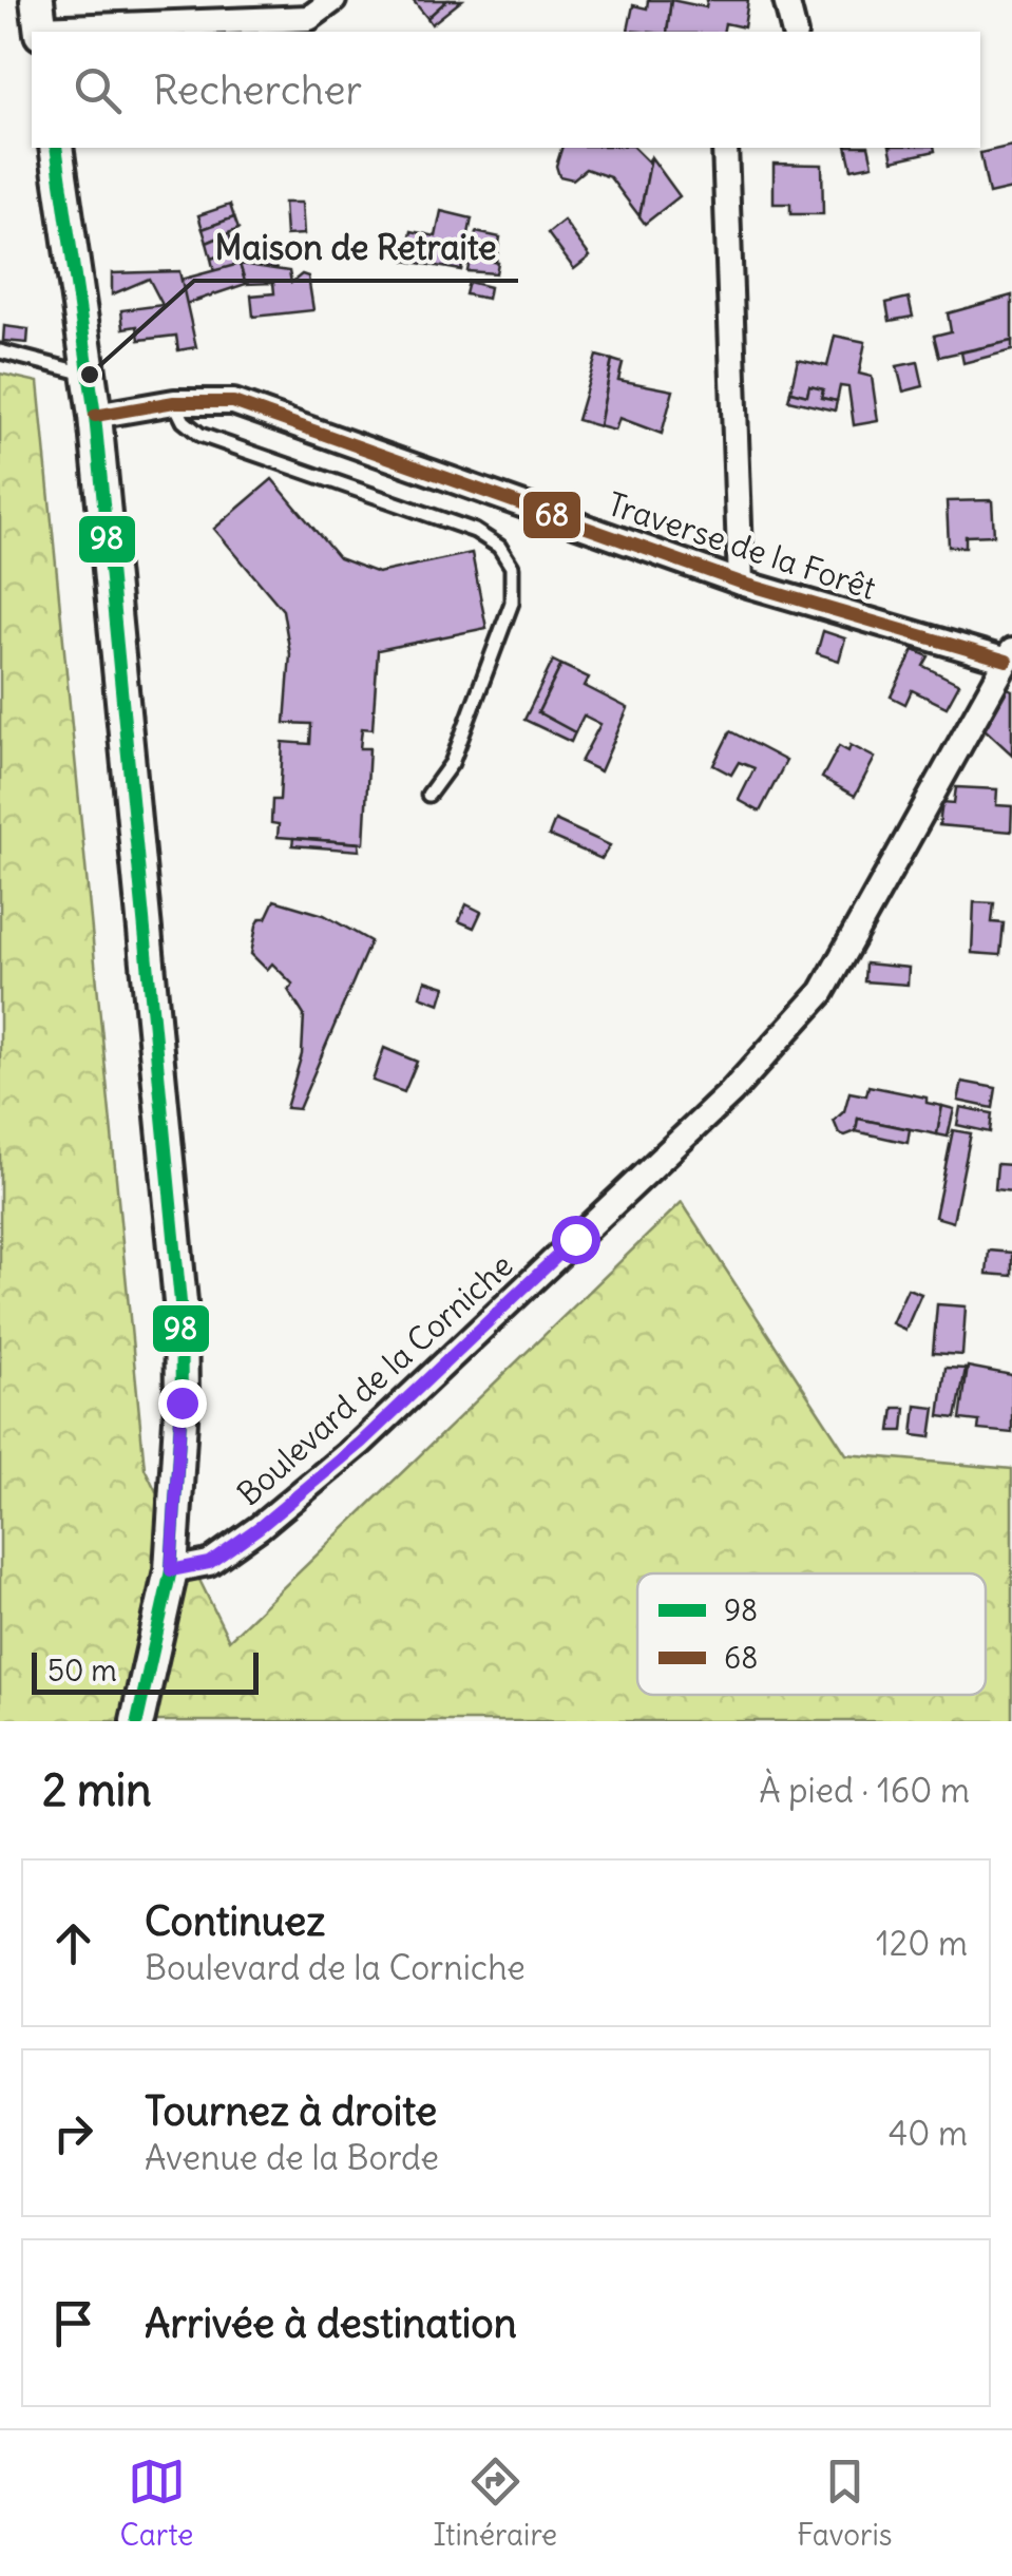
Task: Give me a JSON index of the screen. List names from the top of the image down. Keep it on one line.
{"streets":{"street":["Traverse de la Forêt","Boulevard de la Corniche"]},"crossings":[["Traverse de la Forêt","Boulevard de la Corniche"]],"places":["Maison de Retraite"],"lines":["transit line 98","transit line 68"],"legend":["98","68"],"scale_bar":"50 m","page":{"search":"Rechercher","scale":"50 m","heading":["2 min","À pied · 160 m"],"list":[["Continuez","Boulevard de la Corniche","120 m"],["Tournez à droite","Avenue de la Borde","40 m"],"Arrivée à destination"],"nav":["Carte","Itinéraire","Favoris"]}}
